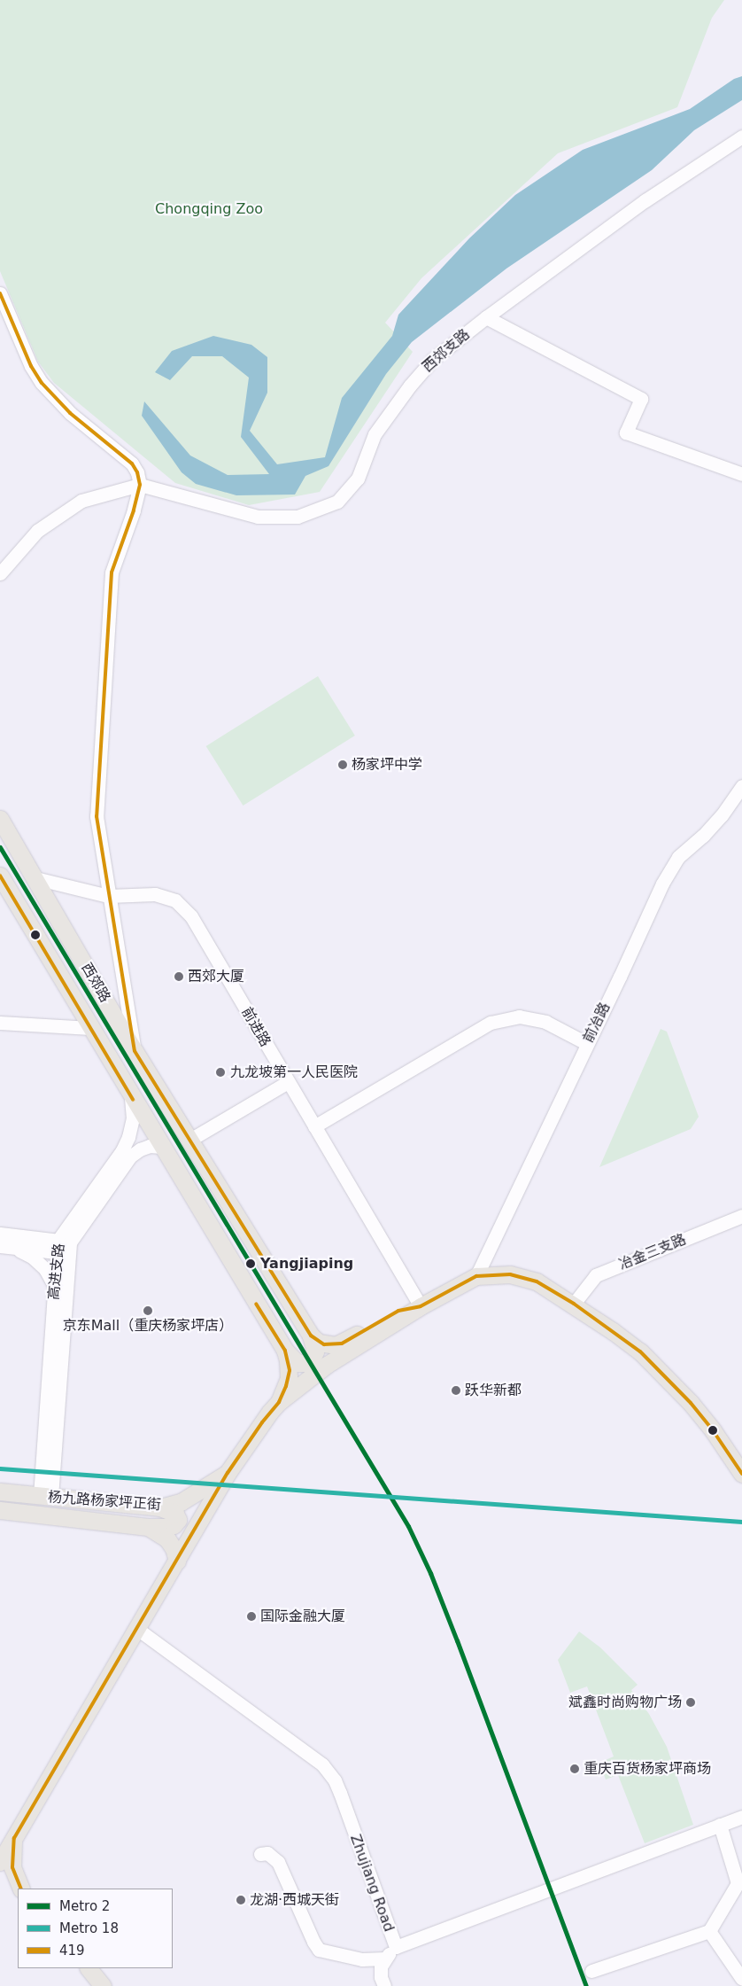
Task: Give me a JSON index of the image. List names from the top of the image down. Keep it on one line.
{"streets":{"main road":["西郊路","杨九路杨家坪正街"],"street":["西郊支路","前冶路","前进路","冶金三支路","高进支路","Zhujiang Road"]},"crossings":[["西郊路","前进路"],["西郊路","高进支路"],["高进支路","杨九路杨家坪正街"]],"parks":["Chongqing Zoo"],"places":["杨家坪中学","西郊大厦","九龙坡第一人民医院","Yangjiaping","京东Mall（重庆杨家坪店）","跃华新都","国际金融大厦","斌鑫时尚购物广场","重庆百货杨家坪商场","龙湖·西城天街"],"lines":["transit line 419","metro line 2","metro line 18"],"legend":["Metro 2","Metro 18","419"]}
